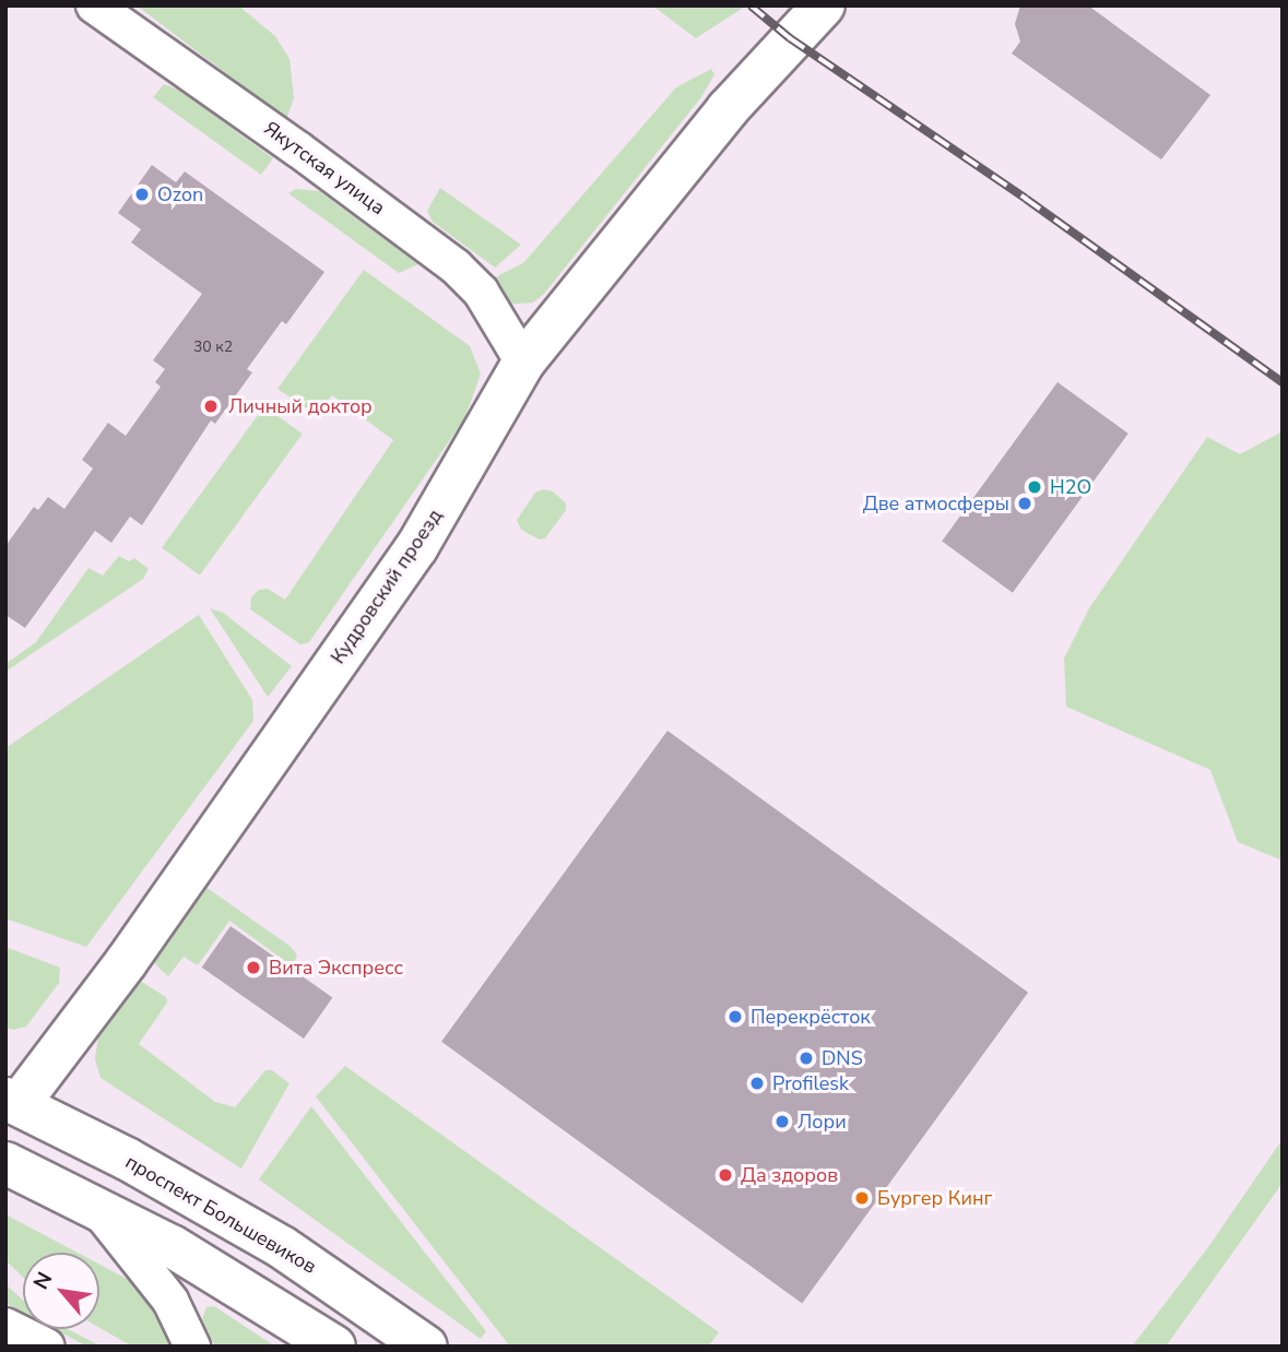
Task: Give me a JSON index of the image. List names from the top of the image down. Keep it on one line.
{"streets":{"street":["Якутская улица","Кудровский проезд","проспект Большевиков"]},"crossings":[["Якутская улица","Кудровский проезд"],["Кудровский проезд","проспект Большевиков"]],"places":["Ozon","Личный доктор","H2O","Две атмосферы","Вита Экспресс","Перекрёсток","DNS","Profilesk","Лори","Да здоров","Бургер Кинг"],"house_numbers":["30 к2"],"north":"top left"}
